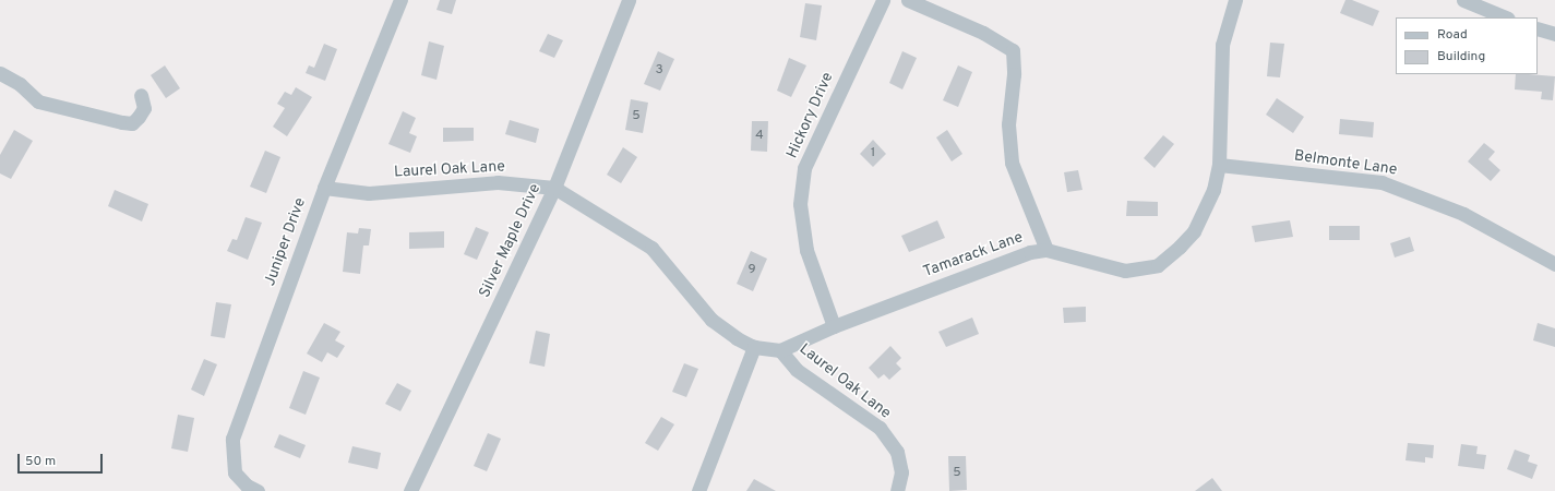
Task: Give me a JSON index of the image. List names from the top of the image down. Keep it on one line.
{"streets":{"street":["Hickory Drive","Belmonte Lane","Laurel Oak Lane","Silver Maple Drive","Juniper Drive","Tamarack Lane"]},"crossings":[["Hickory Drive","Tamarack Lane"],["Belmonte Lane","Tamarack Lane"],["Laurel Oak Lane","Silver Maple Drive"],["Laurel Oak Lane","Juniper Drive"],["Laurel Oak Lane","Tamarack Lane"]],"house_numbers":["3","5","4","1","9","5"],"legend":["Road","Building"],"scale_bar":"50 m"}
